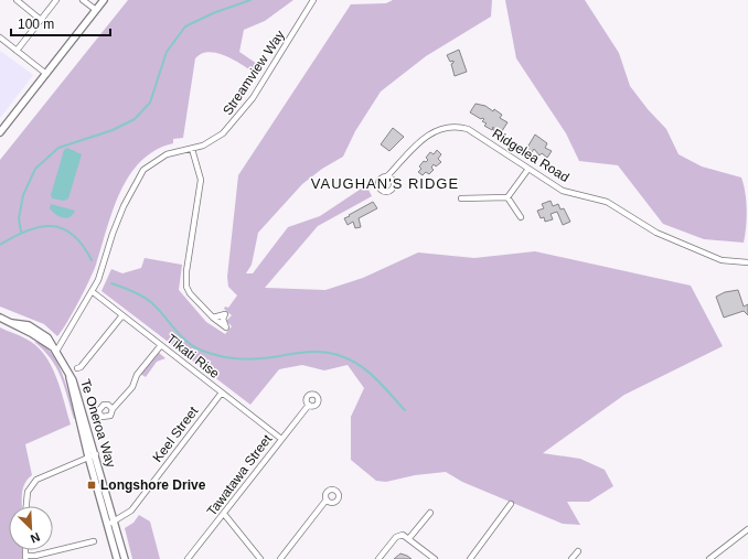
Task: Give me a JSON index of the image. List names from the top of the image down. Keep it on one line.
{"streets":{"street":["Streamview Way","Ridgelea Road","Tīkati Rise","Te Oneroa Way","Keel Street","Tawatawa Street"]},"crossings":[["Streamview Way","Tīkati Rise"],["Streamview Way","Te Oneroa Way"],["Tīkati Rise","Keel Street"],["Tīkati Rise","Tawatawa Street"],["Te Oneroa Way","Keel Street"]],"districts":["VAUGHAN'S RIDGE"],"places":{"transit":["Longshore Drive"]},"scale_bar":"100 m","north":"bottom right"}
